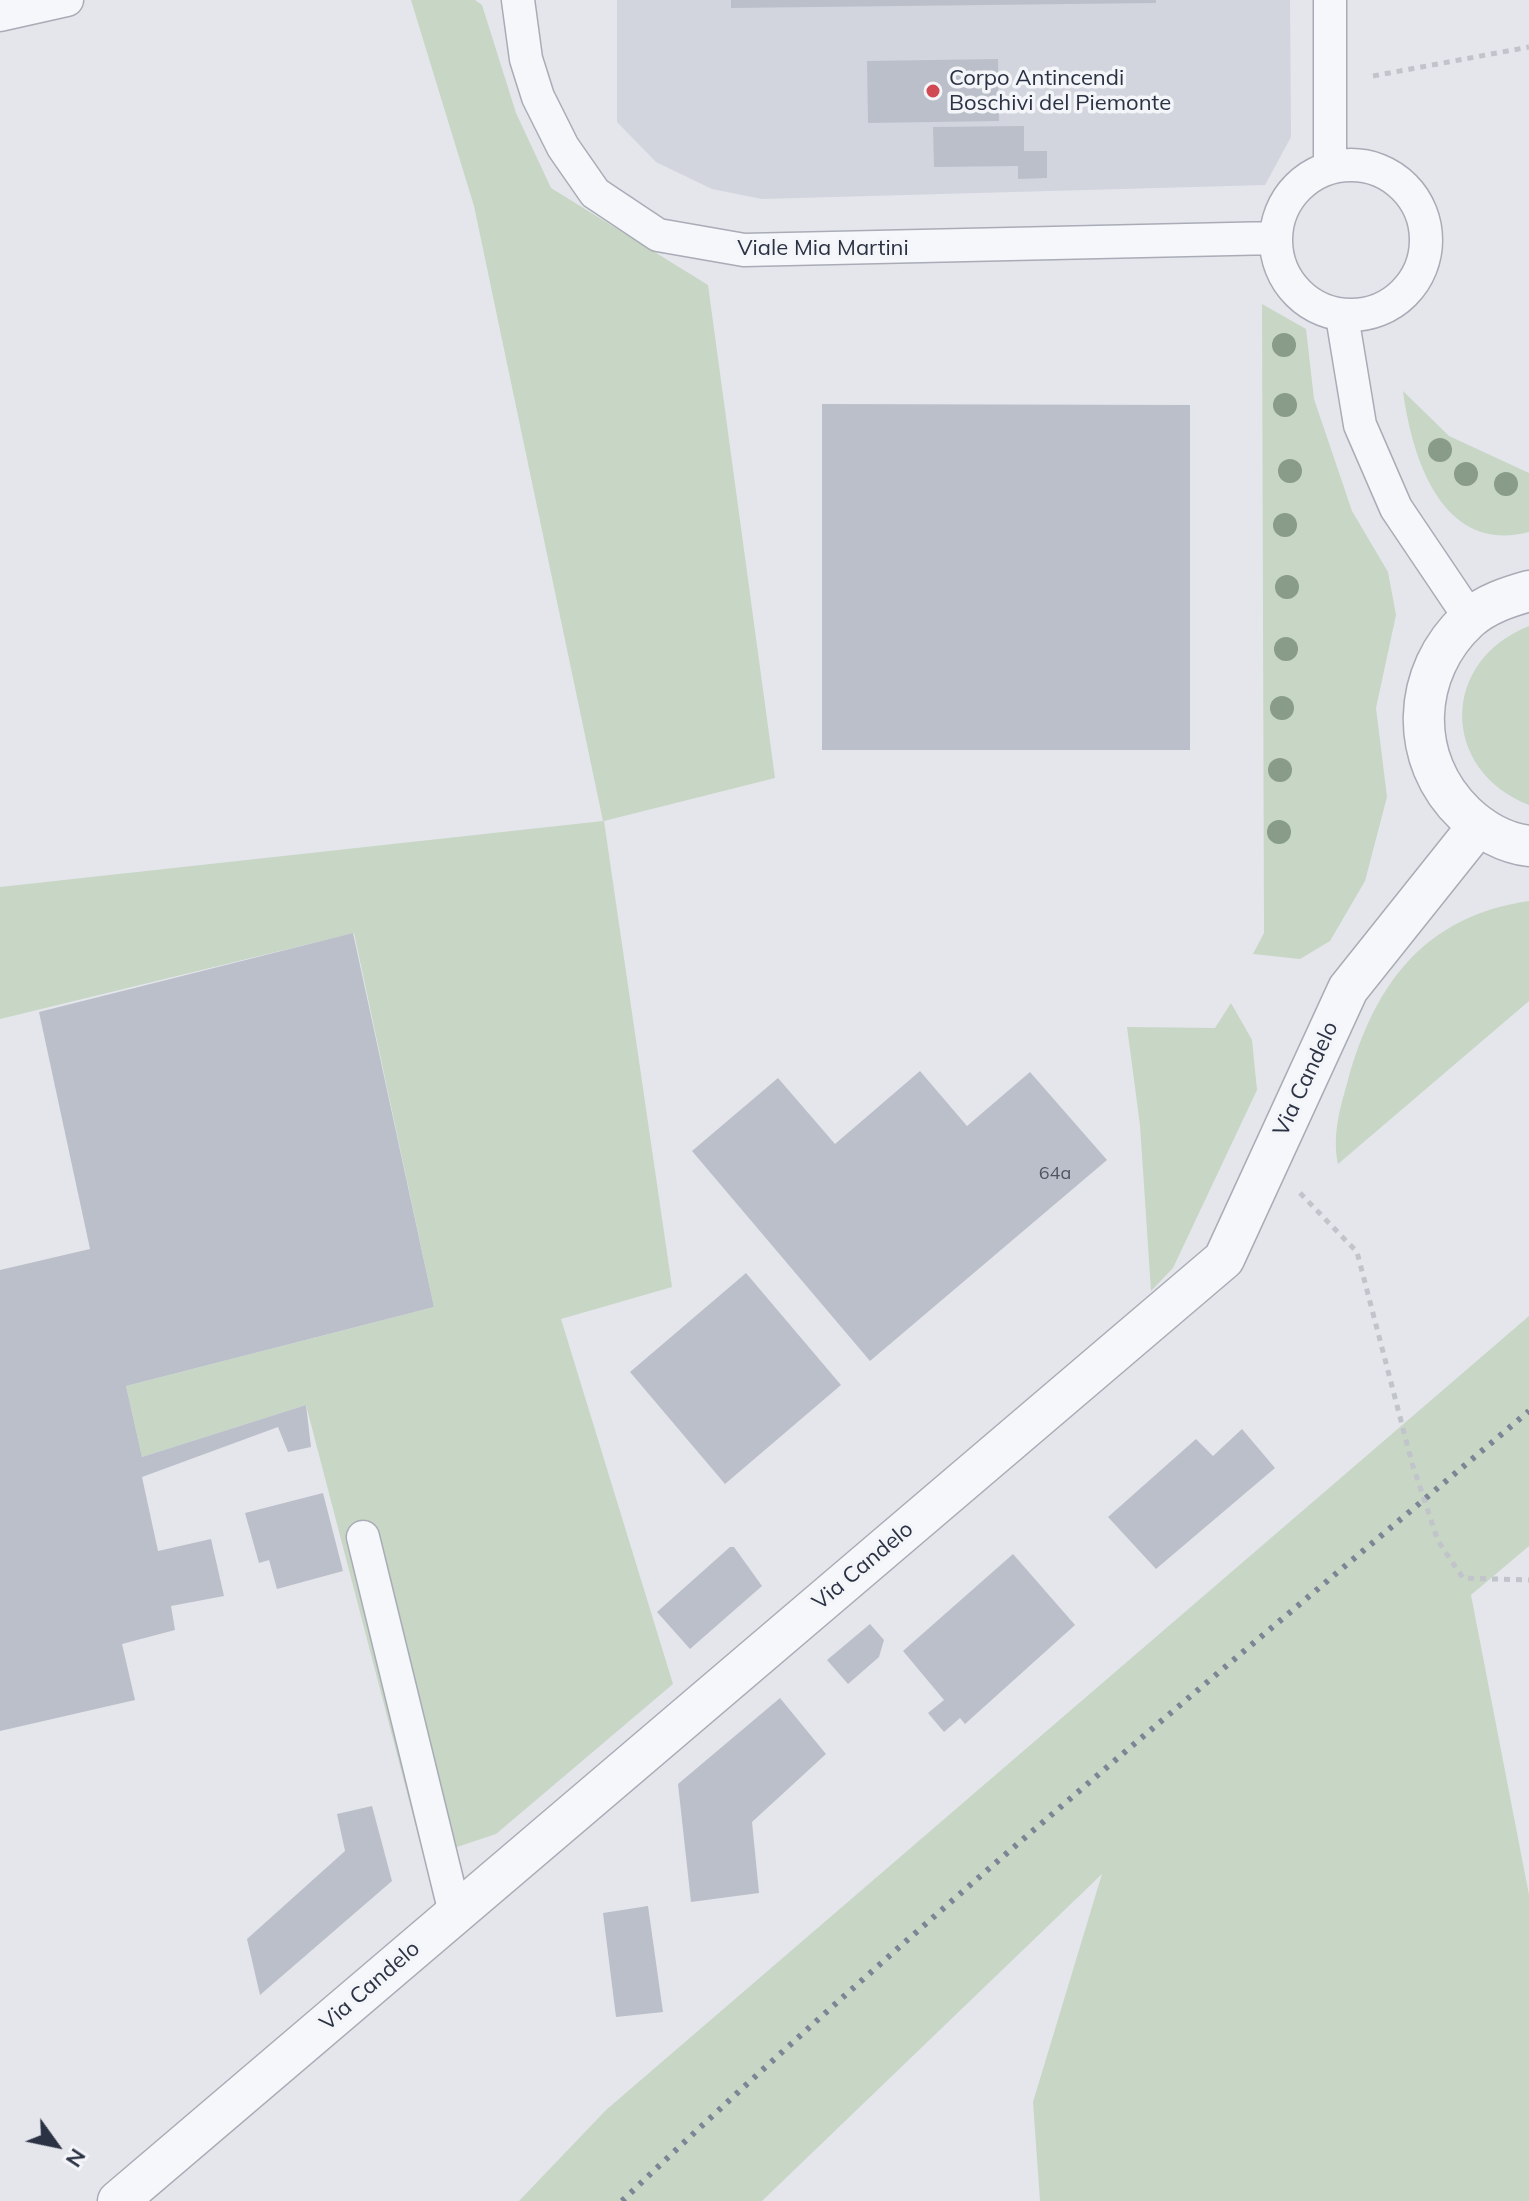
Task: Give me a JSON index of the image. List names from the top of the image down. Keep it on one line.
{"streets":{"street":["Viale Mia Martini","Via Candelo"]},"places":["Corpo Antincendi Boschivi del Piemonte"],"house_numbers":["64a"],"north":"bottom right"}
